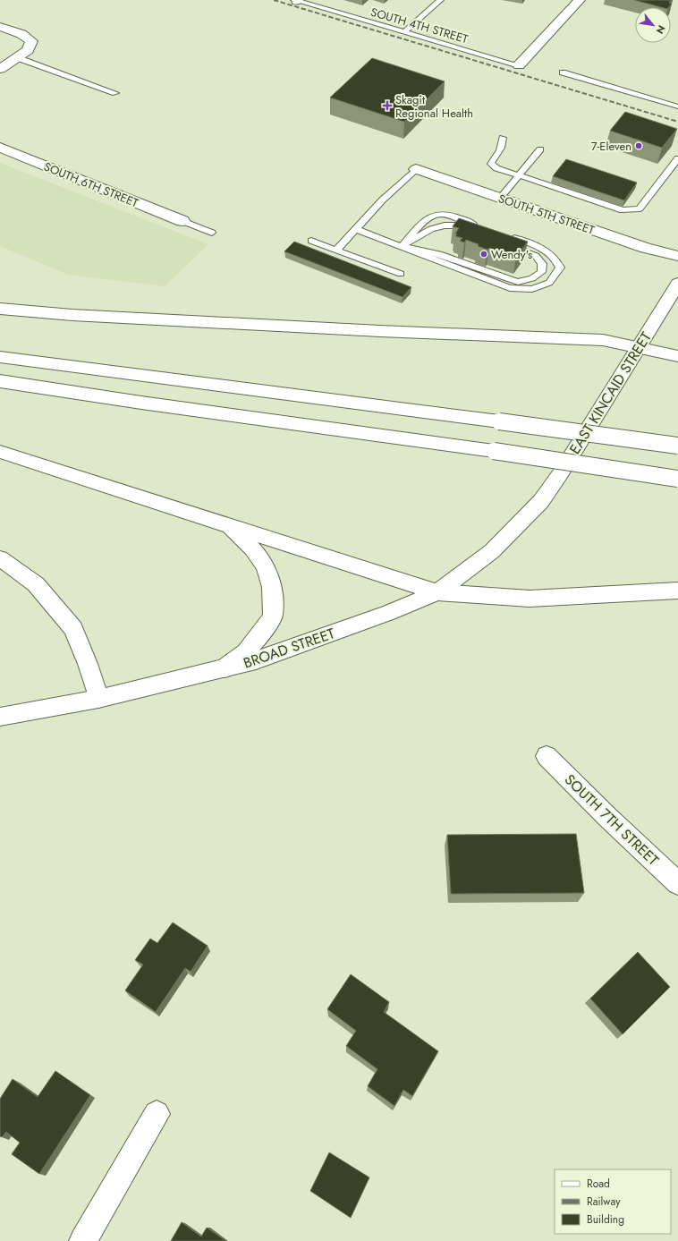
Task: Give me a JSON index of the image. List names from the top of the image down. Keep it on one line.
{"streets":{"main road":["SOUTH 6TH STREET","SOUTH 5TH STREET","EAST KINCAID STREET","BROAD STREET","SOUTH 7TH STREET"],"lane":["SOUTH 4TH STREET"]},"crossings":[["EAST KINCAID STREET","BROAD STREET"]],"places":{"health":["Skagit Regional Health"],"other":["7-Eleven","Wendy's"]},"legend":["Road","Railway","Building"],"north":"bottom right"}
